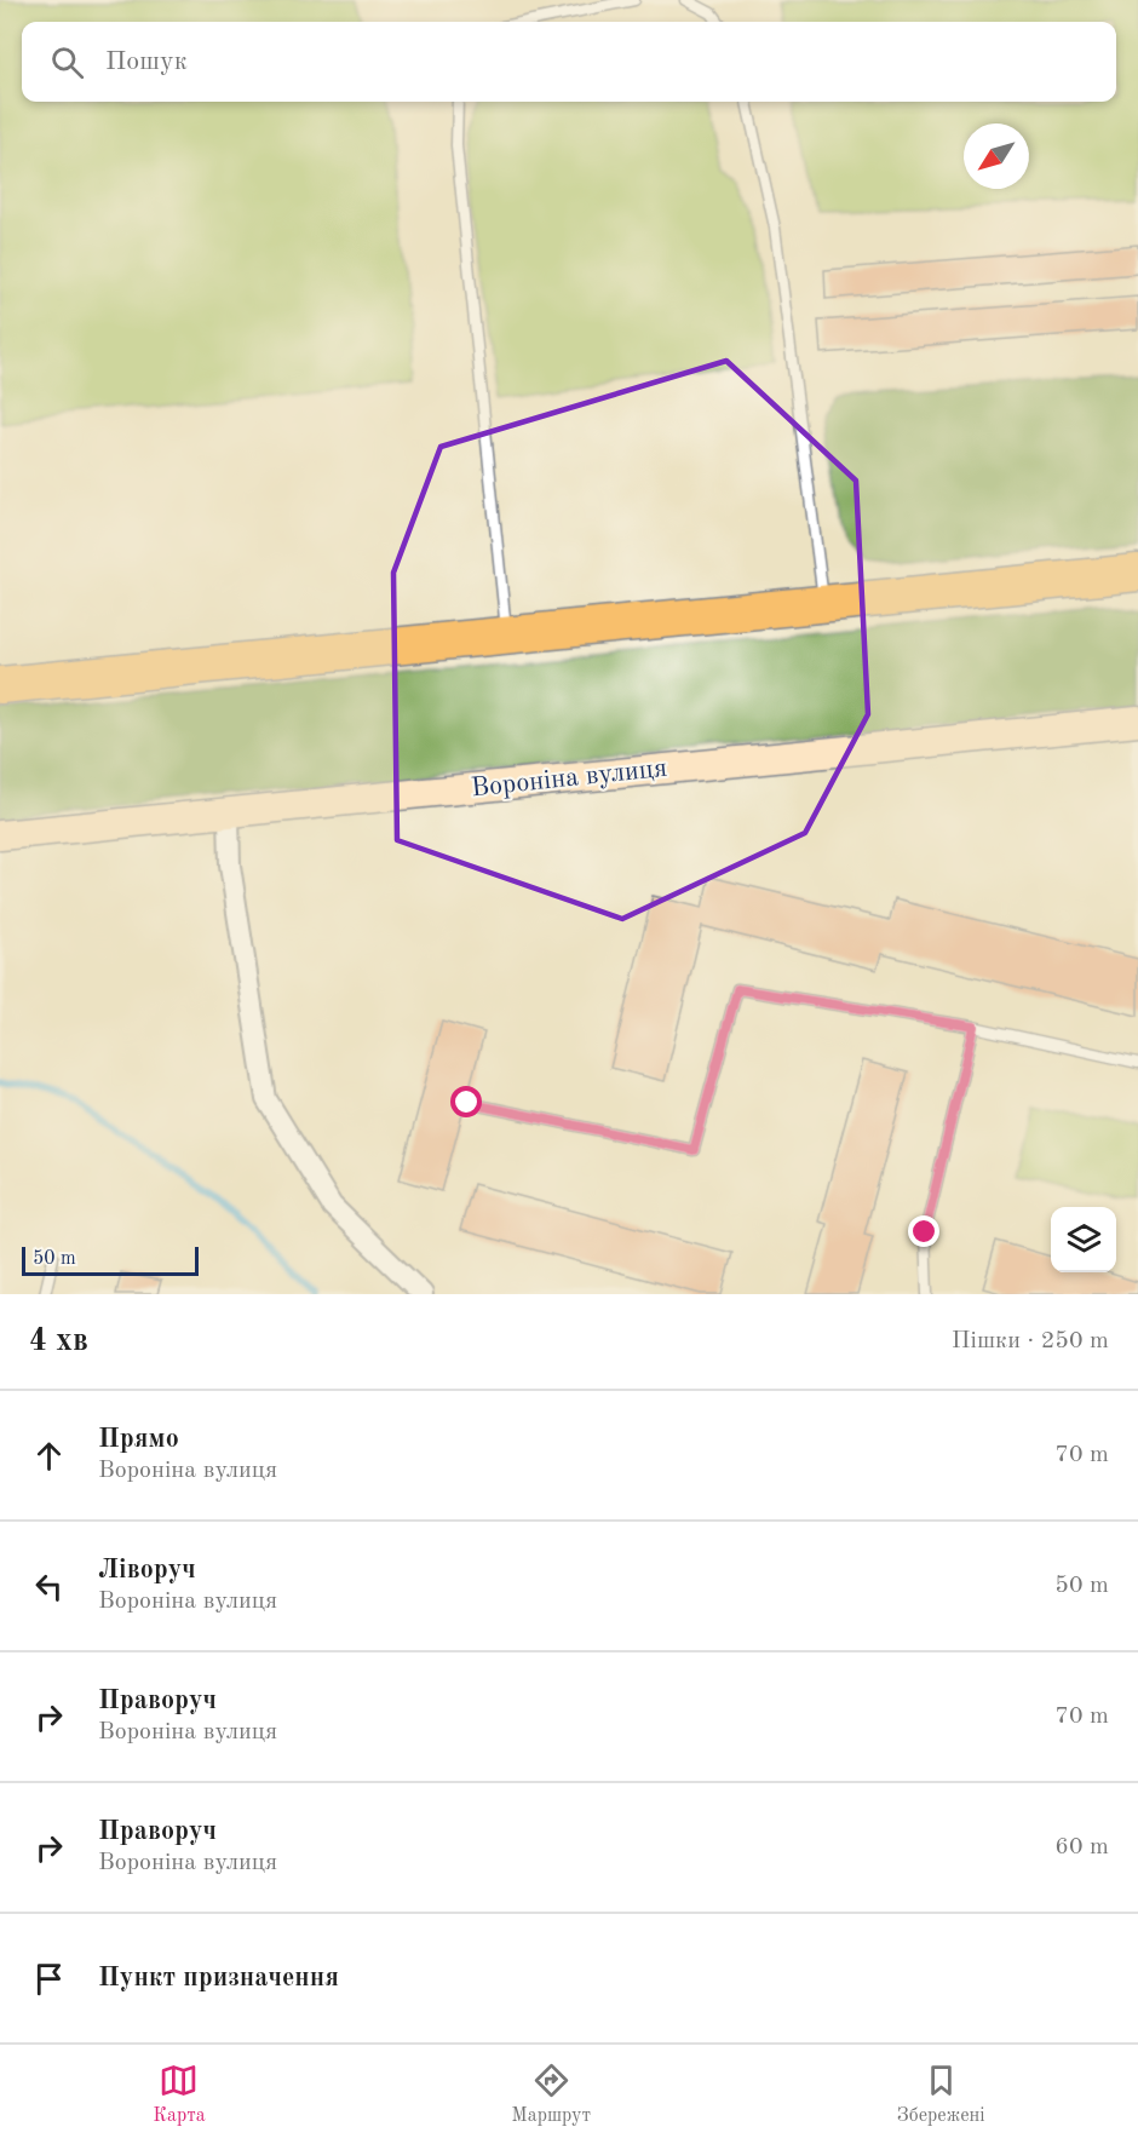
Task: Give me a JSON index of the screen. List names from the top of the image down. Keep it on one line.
{"streets":{"street":["Вороніна вулиця"]},"scale_bar":"50 m","north":"bottom left","page":{"search":"Пошук","scale":"50 m","heading":["4 хв","Пішки · 250 m"],"list":[["Прямо","Вороніна вулиця","70 m"],["Ліворуч","Вороніна вулиця","50 m"],["Праворуч","Вороніна вулиця","70 m"],["Праворуч","Вороніна вулиця","60 m"],"Пункт призначення"],"nav":["Карта","Маршрут","Збережені"]}}
